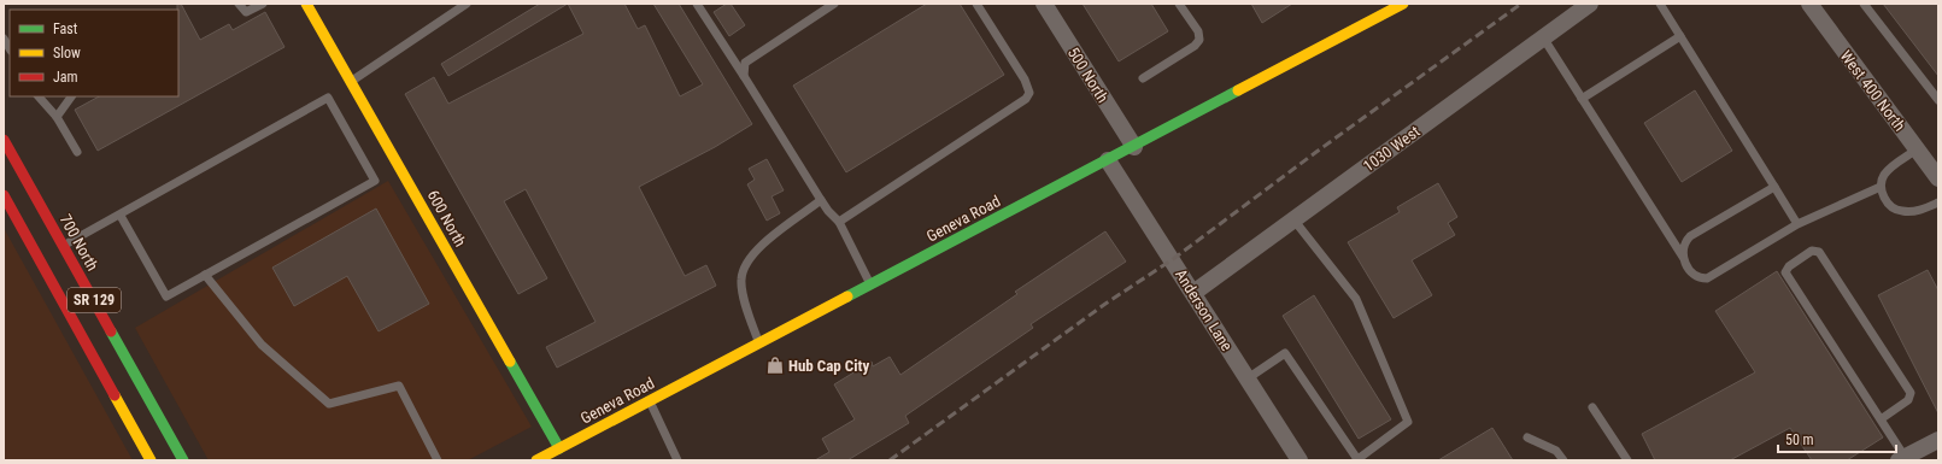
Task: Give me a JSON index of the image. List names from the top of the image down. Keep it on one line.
{"streets":{"main road":["600 North","Geneva Road","700 North","SR 129"],"street":["500 North","West 400 North","1030 West","Anderson Lane"]},"crossings":[["500 North","Geneva Road"],["1030 West","Anderson Lane"],["600 North","Geneva Road"],["Geneva Road","Anderson Lane"]],"places":{"shop":["Hub Cap City"]},"legend":["Fast","Slow","Jam"],"scale_bar":"50 m"}
